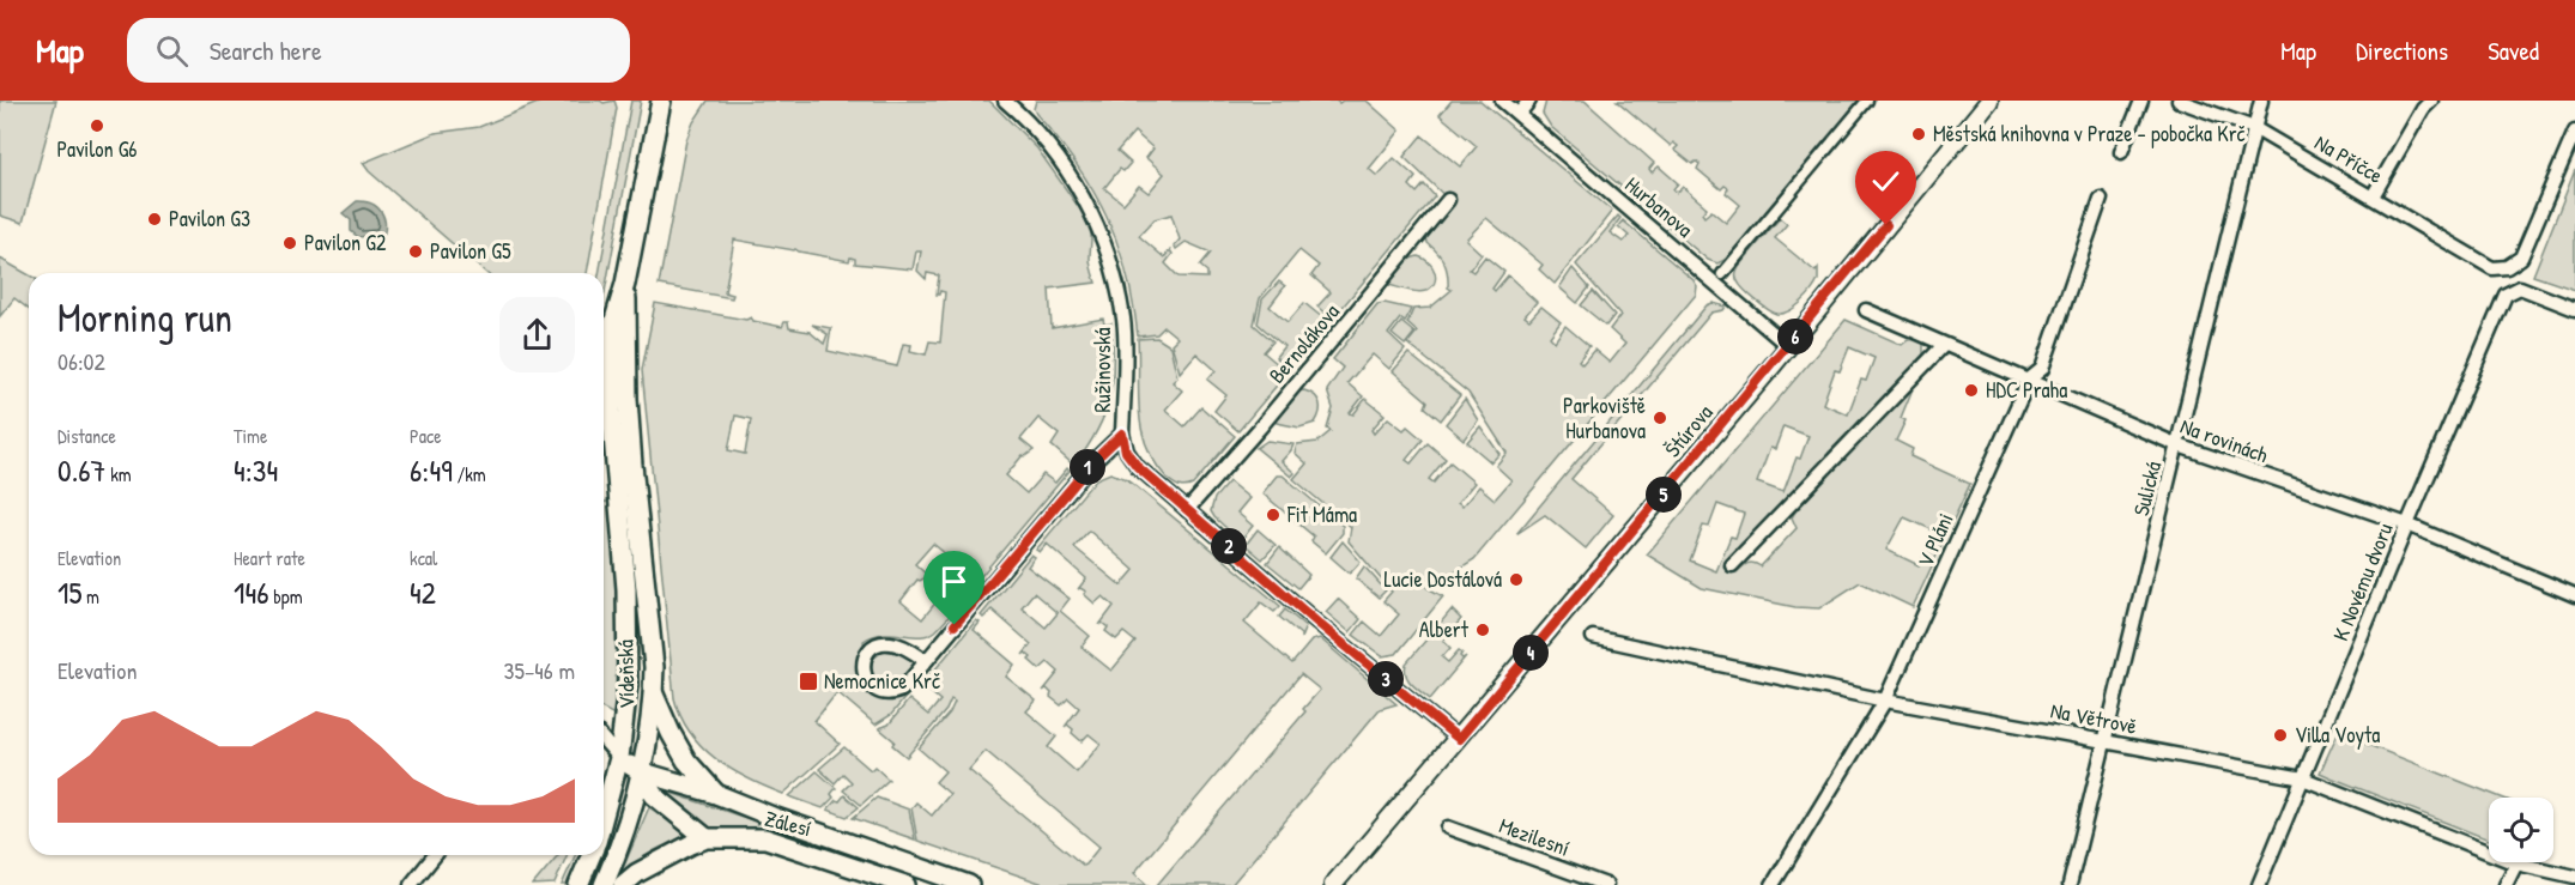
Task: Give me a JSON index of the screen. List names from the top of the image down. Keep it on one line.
{"streets":{"main road":["Vídeňská","Zálesí"],"street":["Na Příčce","Hurbanova","Bernolákova","Ružinovská","Štúrova","Na rovinách","Sulická","V Pláni","K Novému dvoru","Na Větrově","Mezilesní"]},"crossings":[["Na Příčce","Sulická"],["Hurbanova","Štúrova"],["Bernolákova","Ružinovská"],["Ružinovská","Štúrova"],["Na rovinách","Sulická"],["Na rovinách","V Pláni"],["Na rovinách","K Novému dvoru"],["Sulická","Na Větrově"],["V Pláni","Na Větrově"],["K Novému dvoru","Na Větrově"],["Vídeňská","Zálesí"]],"places":{"other":["Pavilon G6","Městská knihovna v Praze - pobočka Krč","Pavilon G3","Pavilon G2","Pavilon G5","HDC Praha","Parkoviště Hurbanova","Fit Máma","Lucie Dostálová","Albert","Villa Voyta"],"transit":["Nemocnice Krč"]},"page":{"header":"Map","search":"Search here","nav":["Map","Directions","Saved"],"heading":["Morning run","06:02"],"pins":["6","1","5","2","4","3"],"stats":[["Distance","0.67 km"],["Time","4:34"],["Pace","6:49 /km"],["Elevation","15 m"],["Heart rate","146 bpm"],["kcal","42"]],"chart":["Elevation","35–46 m"]}}
